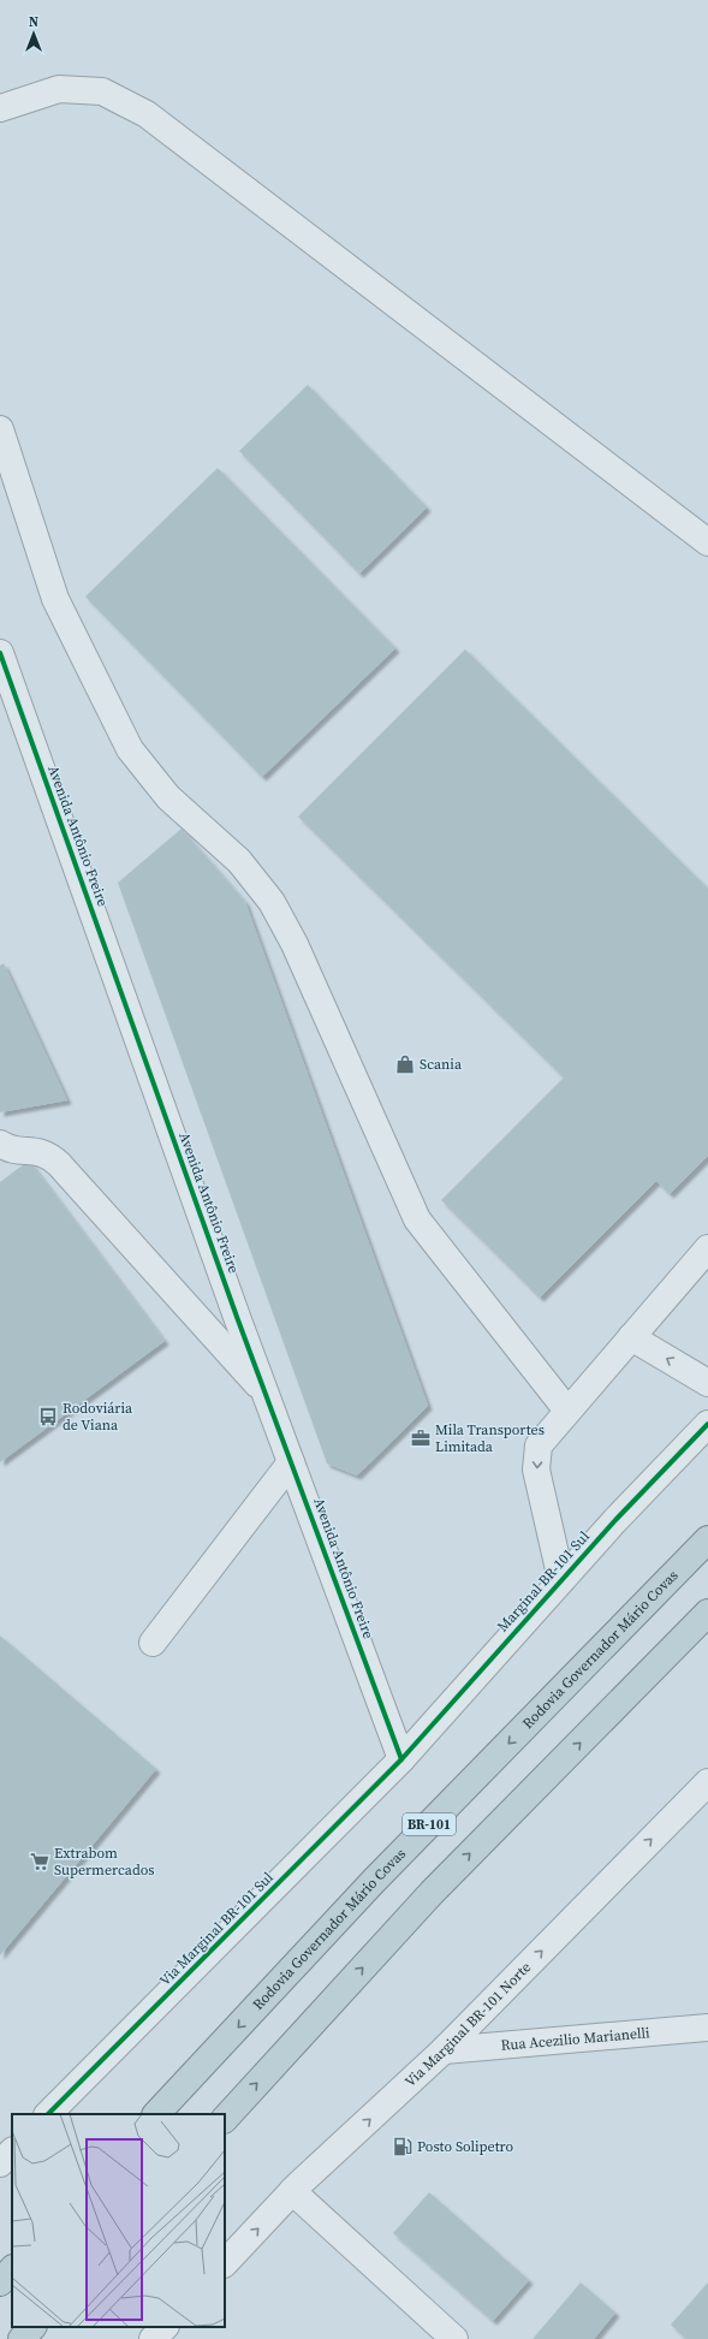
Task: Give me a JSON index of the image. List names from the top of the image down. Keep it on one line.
{"streets":{"highway":["Rodovia Governador Mário Covas","BR-101"],"street":["Avenida Antônio Freire","Marginal BR-101 Sul","Via Marginal BR-101 Sul","Via Marginal BR-101 Norte","Rua Acezilio Marianelli"]},"crossings":[["Avenida Antônio Freire","Marginal BR-101 Sul"],["Avenida Antônio Freire","Via Marginal BR-101 Sul"],["Marginal BR-101 Sul","Via Marginal BR-101 Sul"],["Via Marginal BR-101 Norte","Rua Acezilio Marianelli"]],"one_way":["Via Marginal BR-101 Norte"],"places":{"shop":["Scania"],"bus stop":["Rodoviária de Viana"],"office":["Mila Transportes Limitada"],"supermarket":["Extrabom Supermercados"],"fuel station":["Posto Solipetro"]},"north":"top"}
